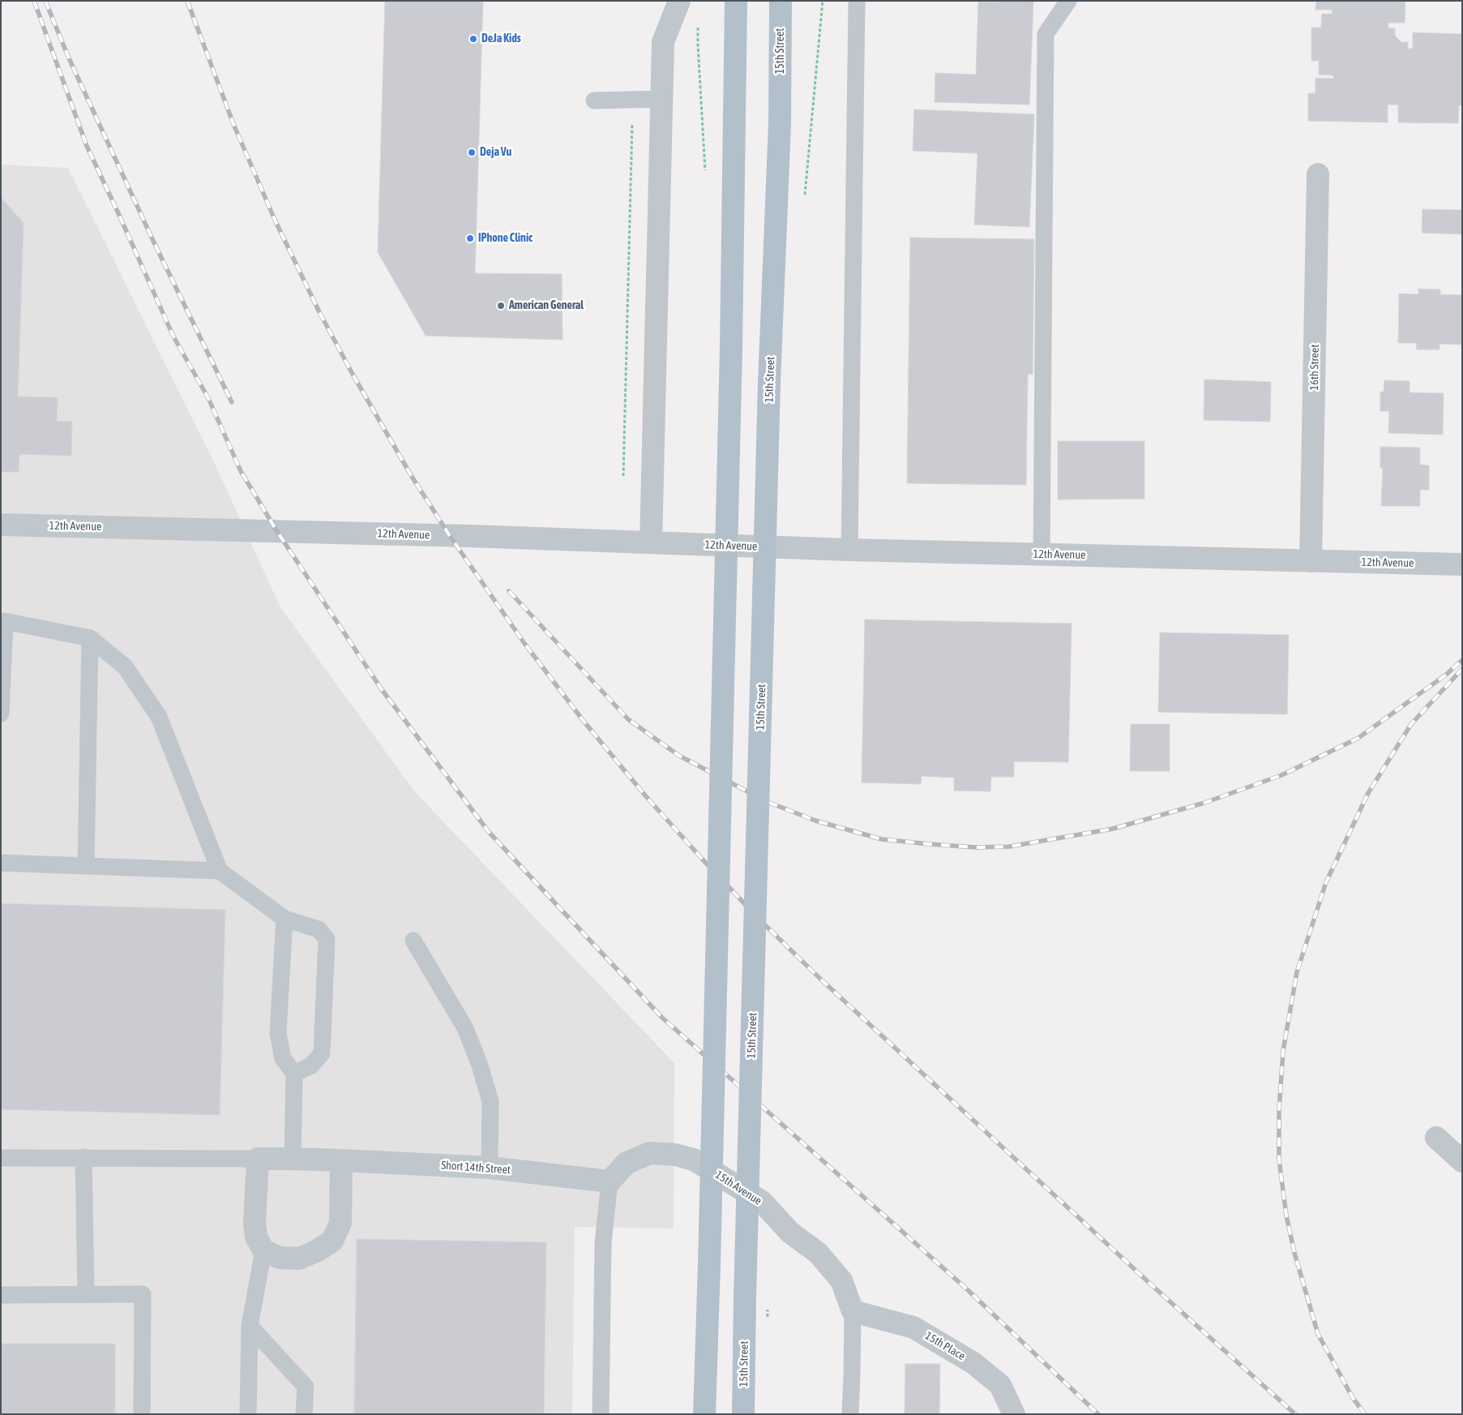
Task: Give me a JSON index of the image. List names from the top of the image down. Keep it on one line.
{"streets":{"main road":["15th Street"],"street":["16th Street","12th Avenue","Short 14th Street","15th Avenue","15th Place"]},"crossings":[["16th Street","12th Avenue"],["Short 14th Street","15th Avenue"],["15th Avenue","15th Place"]],"places":["DeJa Kids","Deja Vu","IPhone Clinic","American General"]}
